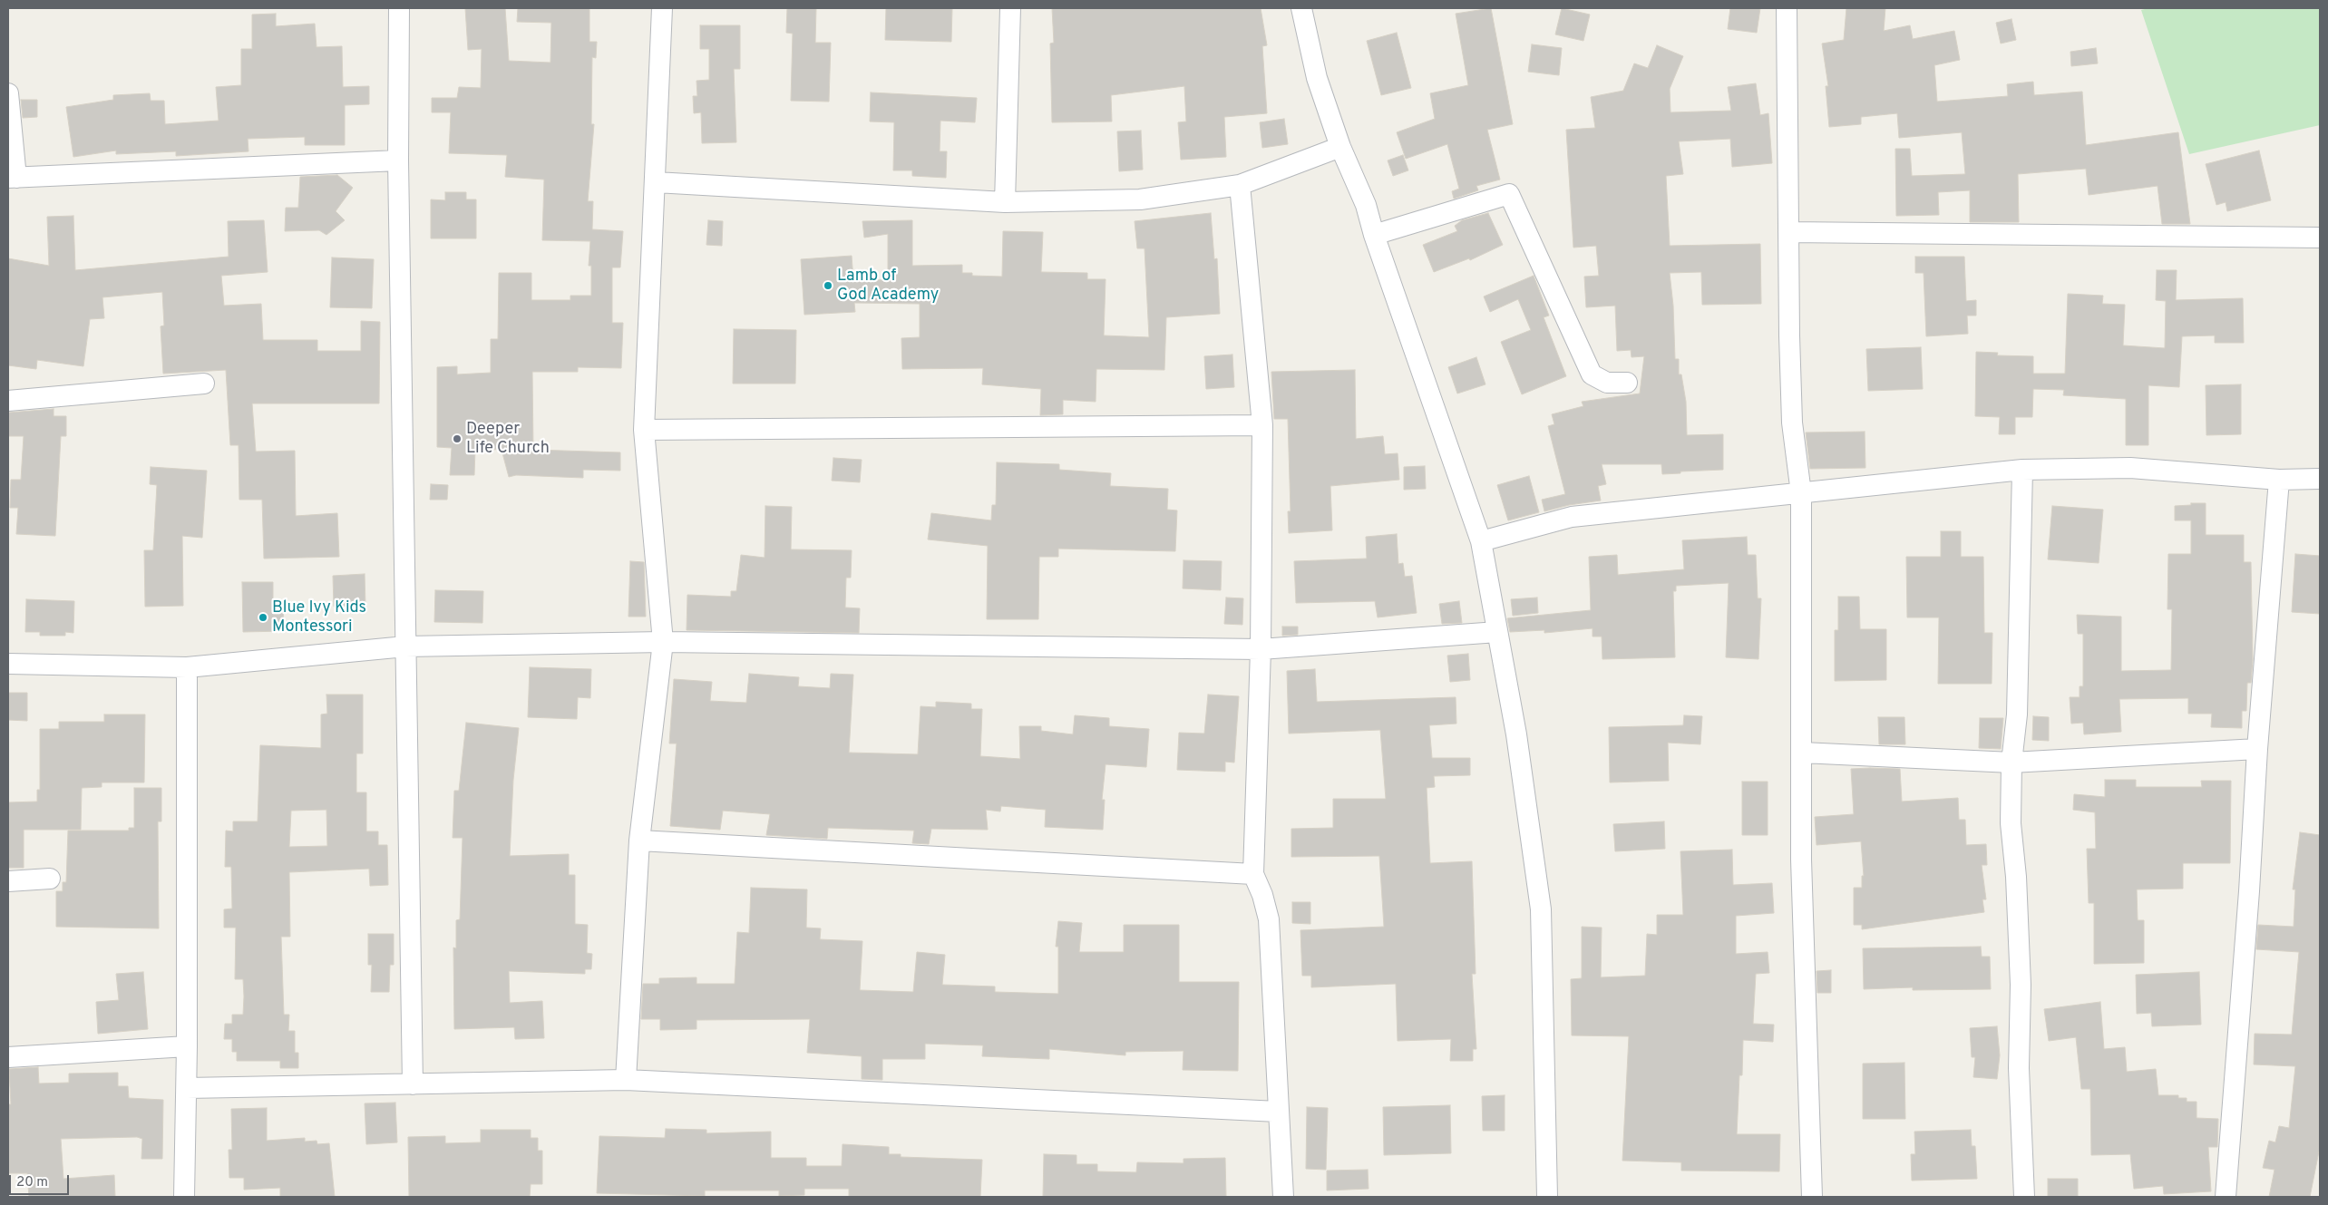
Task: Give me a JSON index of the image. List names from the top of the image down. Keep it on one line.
{"places":["Lamb of God Academy","Deeper Life Church","Blue Ivy Kids Montessori"],"scale_bar":"20 m"}
